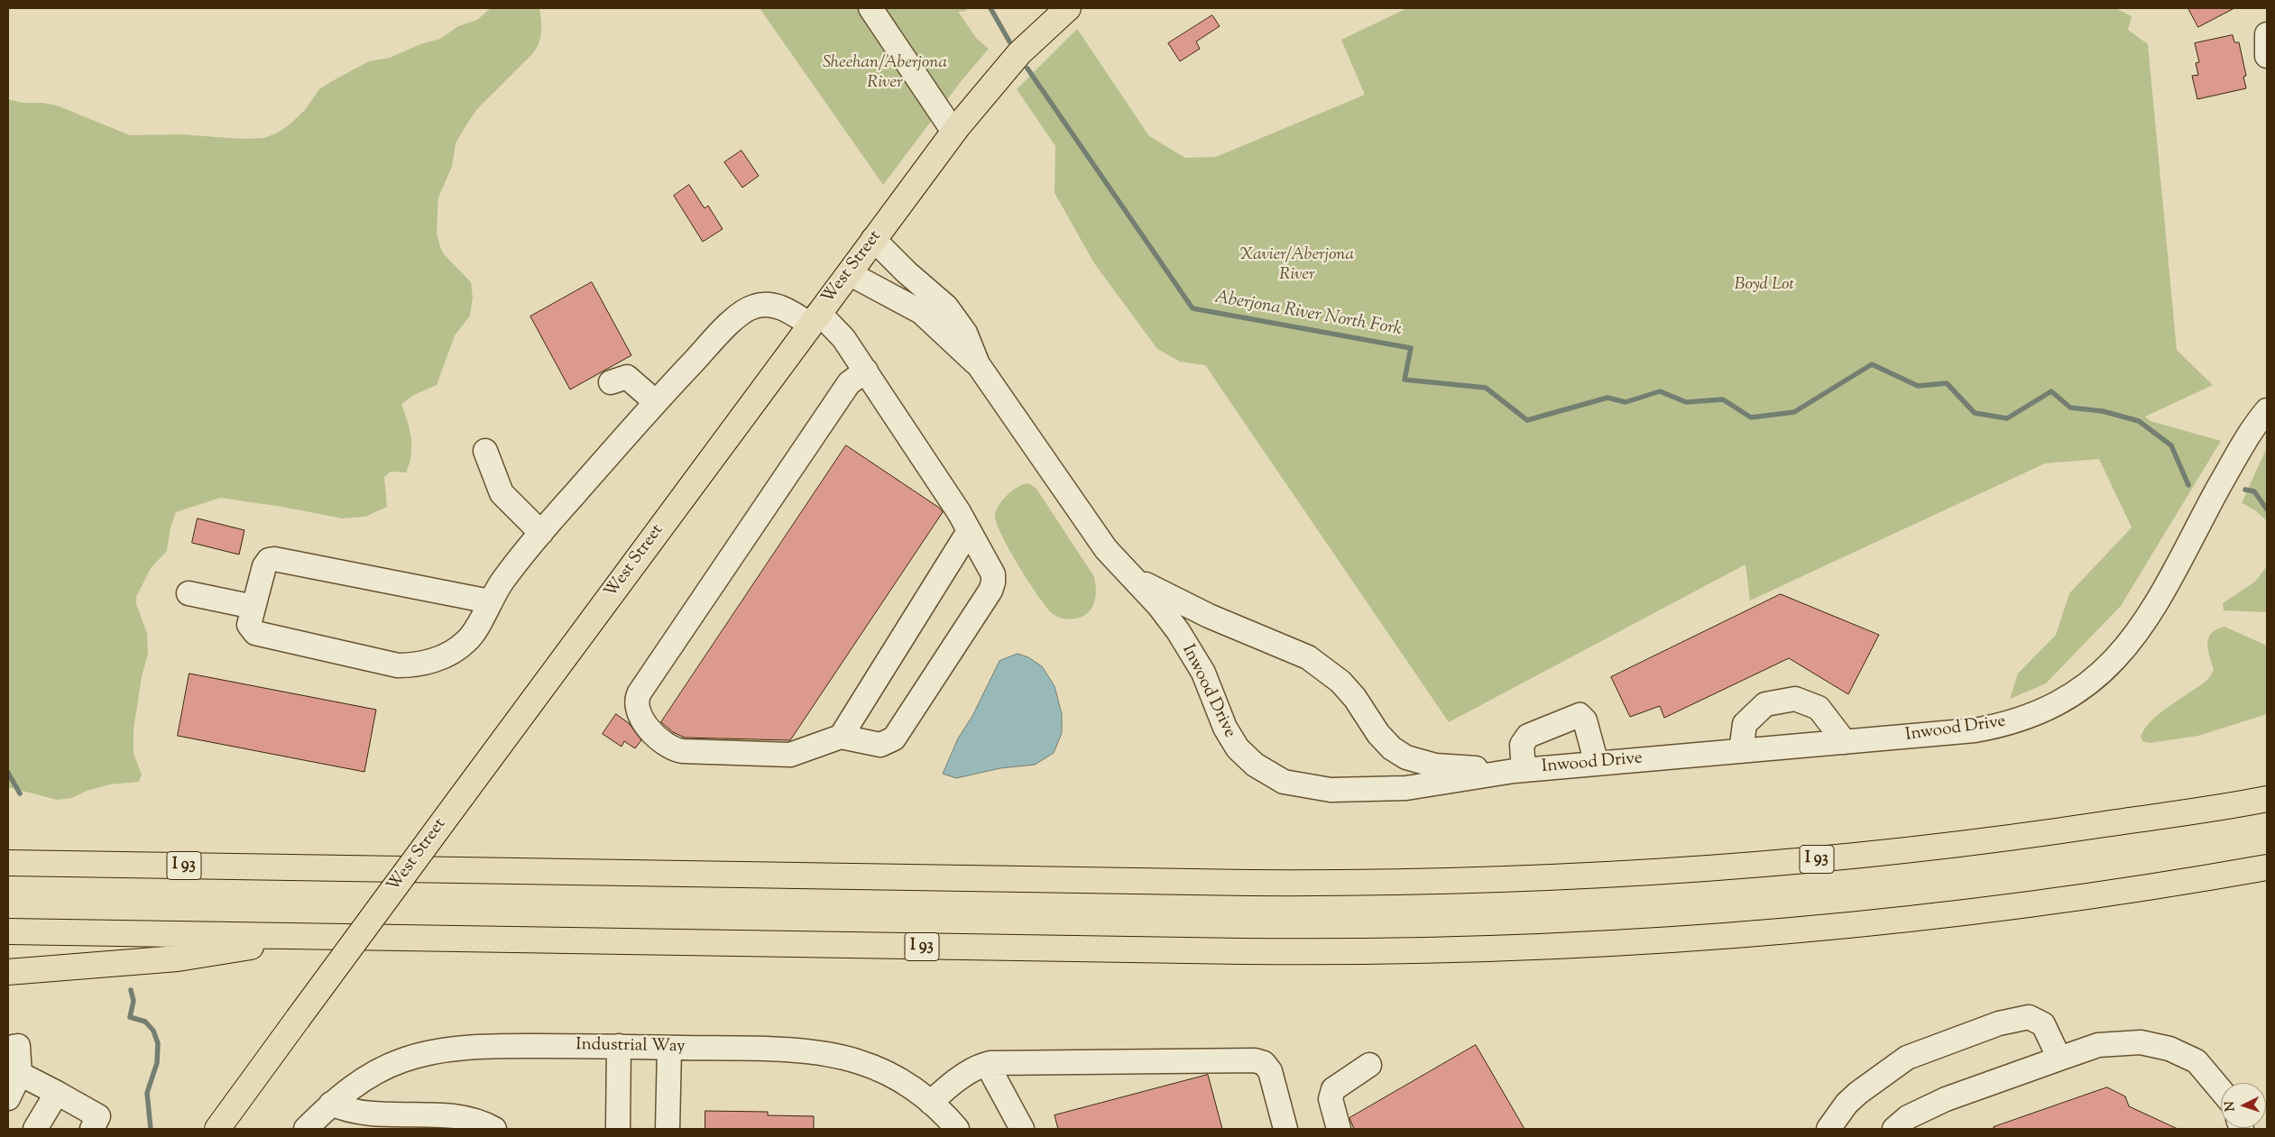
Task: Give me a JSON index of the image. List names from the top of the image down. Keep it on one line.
{"streets":{"main road":["West Street","I 93"],"street":["Inwood Drive","Industrial Way"]},"crossings":[["West Street","Inwood Drive"]],"water":["Aberjona River North Fork"],"parks":["Sheehan/Aberjona River","Xavier/Aberjona River","Boyd Lot"],"north":"left"}
